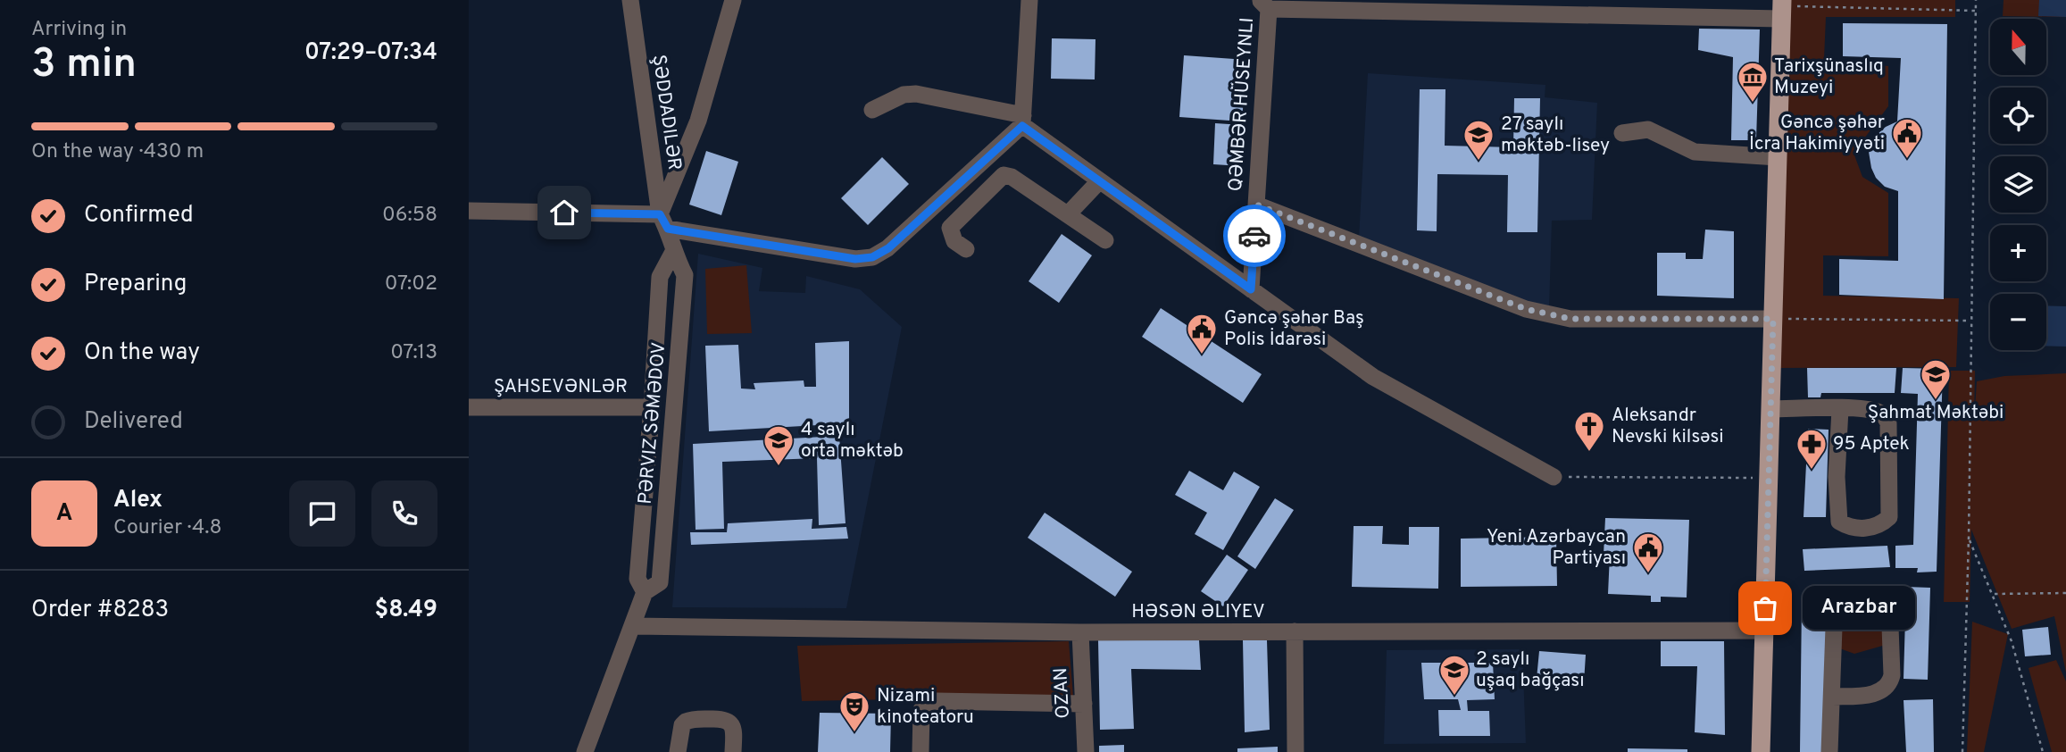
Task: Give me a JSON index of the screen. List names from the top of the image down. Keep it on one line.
{"streets":{"street":["QƏMBƏR HÜSEYNLI","ŞƏDDADILƏR","ŞAHSEVƏNLƏR","PƏRVIZ SƏMƏDOV","HƏSƏN ƏLIYEV","OZAN"]},"crossings":[["ŞƏDDADILƏR","PƏRVIZ SƏMƏDOV"],["ŞAHSEVƏNLƏR","PƏRVIZ SƏMƏDOV"],["PƏRVIZ SƏMƏDOV","HƏSƏN ƏLIYEV"],["HƏSƏN ƏLIYEV","OZAN"]],"places":{"museum":["Tarixşünaslıq Muzeyi"],"public building":["Gəncə şəhər İcra Hakimiyyəti","Gəncə şəhər Baş Polis İdarəsi","Yeni Azərbaycan Partiyası"],"school or university":["27 saylı məktəb-lisey","Şahmat Məktəbi","4 saylı orta məktəb","2 saylı uşaq bağçası"],"church":["Aleksandr Nevski kilsəsi"],"pharmacy":["95 Aptek"],"other":["Arazbar"],"theatre":["Nizami kinoteatoru"]},"north":"top","page":{"heading":["3 min","Arriving in","07:29–07:34"],"panel":["Alex","Courier · 4.8","Order #8283","$8.49"],"map_buttons":["+","−"],"bar":"On the way · 430 m","list":[["Confirmed","06:58"],["Preparing","07:02"],["On the way","07:13"],"Delivered"],"round":"A","bubble":"Arazbar"}}
